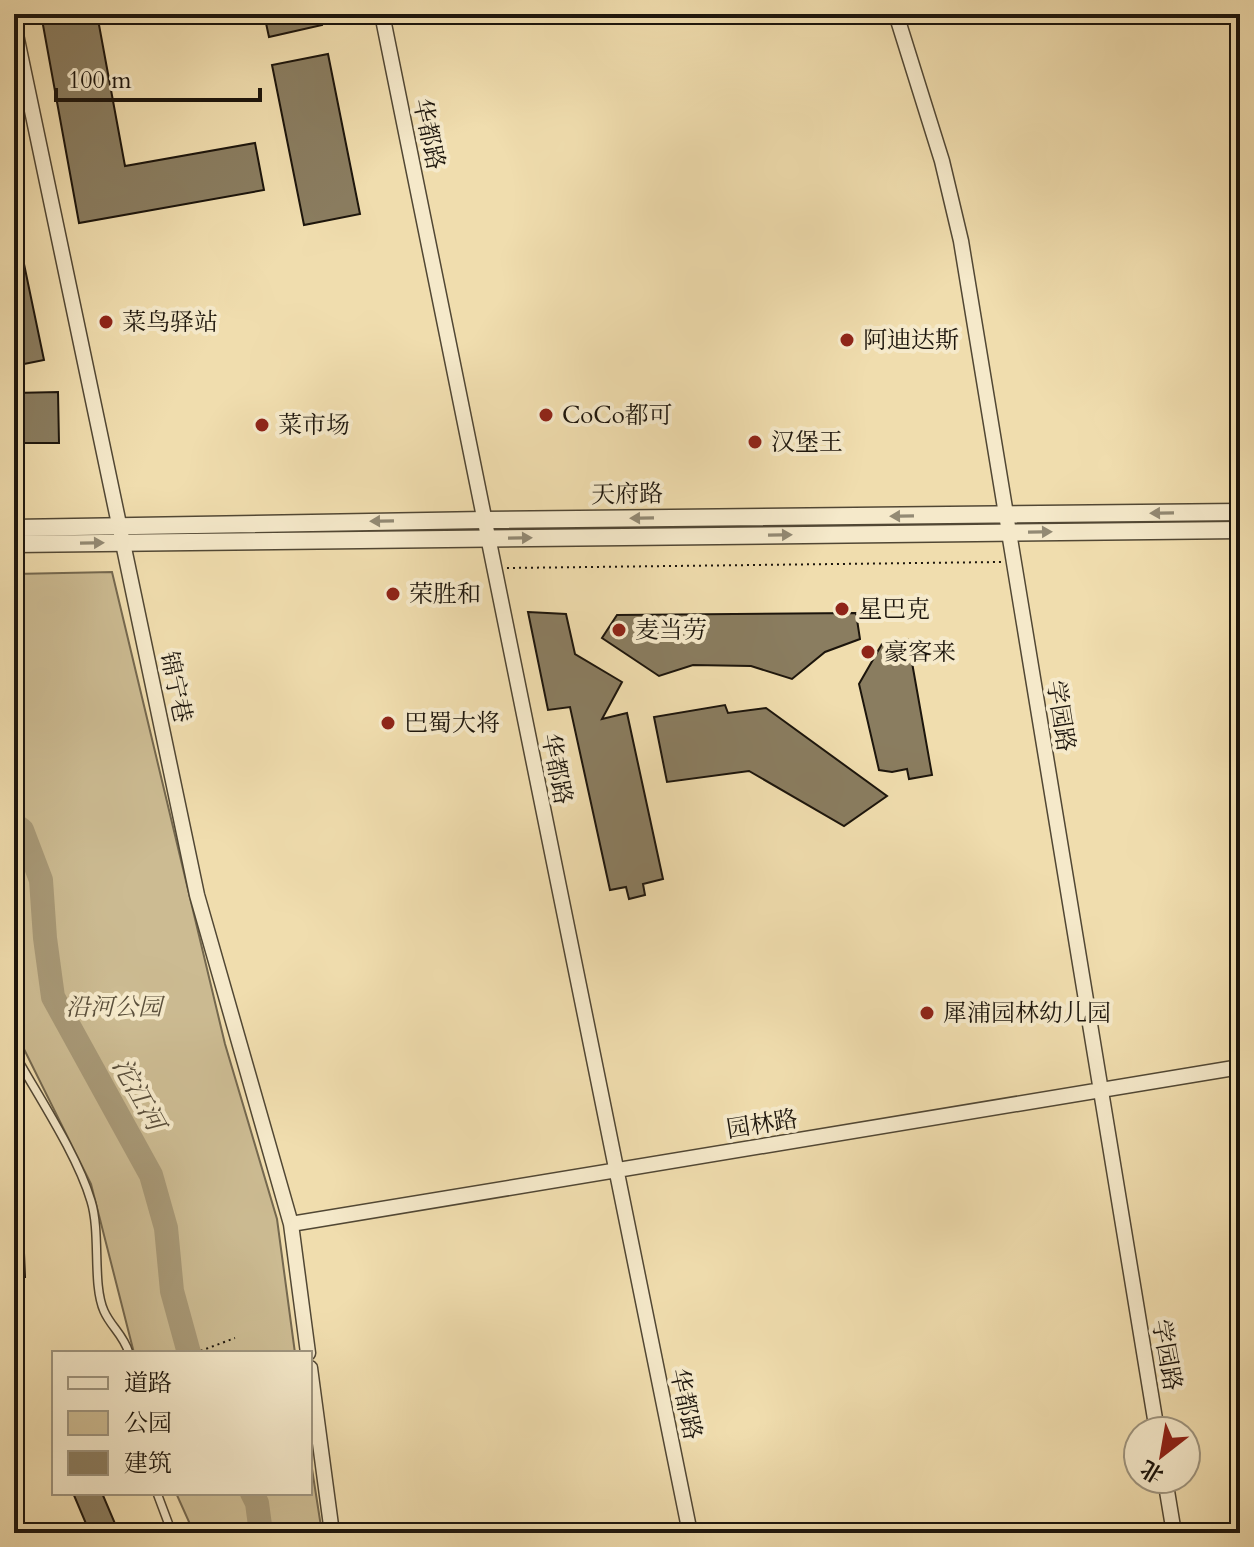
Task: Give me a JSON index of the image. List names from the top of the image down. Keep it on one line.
{"streets":{"street":["华都路","天府路","锦宁巷","学园路","园林路"]},"crossings":[["华都路","天府路"],["华都路","园林路"],["天府路","锦宁巷"],["天府路","学园路"],["锦宁巷","园林路"],["学园路","园林路"]],"water":["沱江河"],"parks":["沿河公园"],"places":["菜鸟驿站","阿迪达斯","CoCo都可","菜市场","汉堡王","荣胜和","星巴克","麦当劳","豪客来","巴蜀大将","犀浦园林幼儿园"],"legend":["道路","公园","建筑"],"scale_bar":"100 m","north":"bottom left"}
